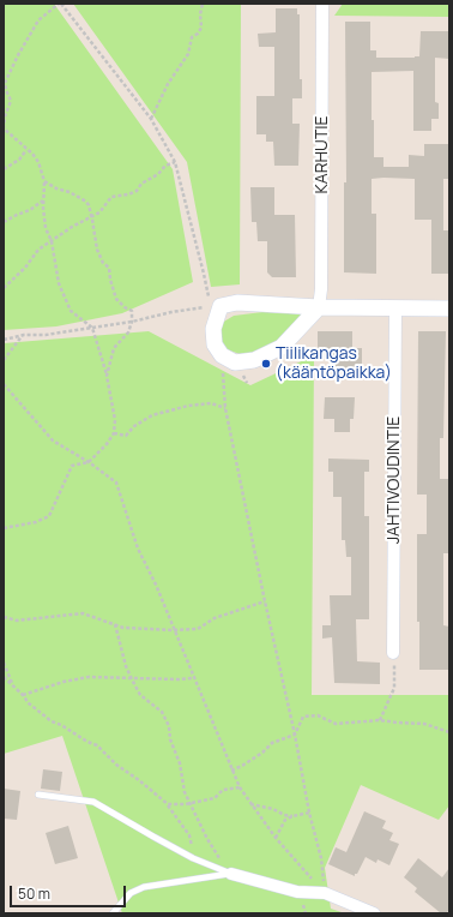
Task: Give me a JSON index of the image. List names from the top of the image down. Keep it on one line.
{"streets":{"street":["KARHUTIE","JAHTIVOUDINTIE"]},"places":["Tiilikangas (kääntöpaikka)"],"scale_bar":"50 m"}
